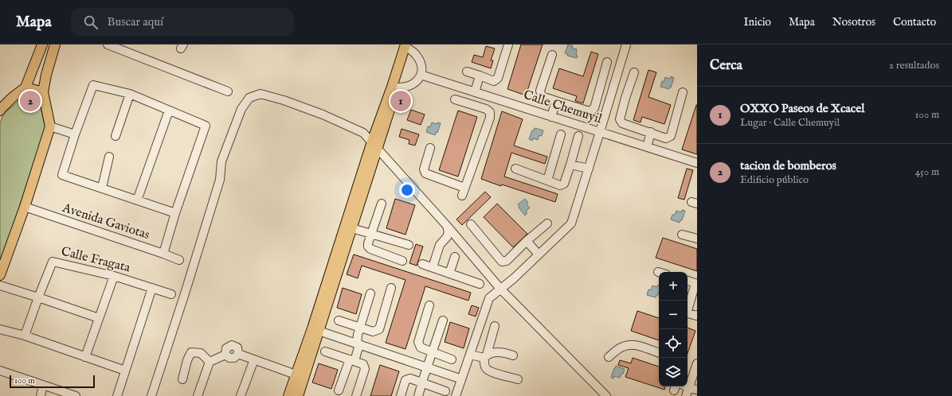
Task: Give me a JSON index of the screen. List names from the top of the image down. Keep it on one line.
{"streets":{"street":["Calle Chemuyil","Avenida Gaviotas","Calle Fragata"]},"scale_bar":"100 m","page":{"header":"Mapa","search":"Buscar aquí","nav":["Inicio","Mapa","Nosotros","Contacto"],"heading":["Cerca","2 resultados"],"list":[{"mark":"1","name":"OXXO Paseos de Xcacel","note":"Lugar · Calle Chemuyil","value":"100 m"},{"mark":"2","name":"tacion de bomberos","note":"Edificio público","value":"450 m"}],"pins":["1","2"],"map_buttons":["+","−"],"scale":"100 m"}}
